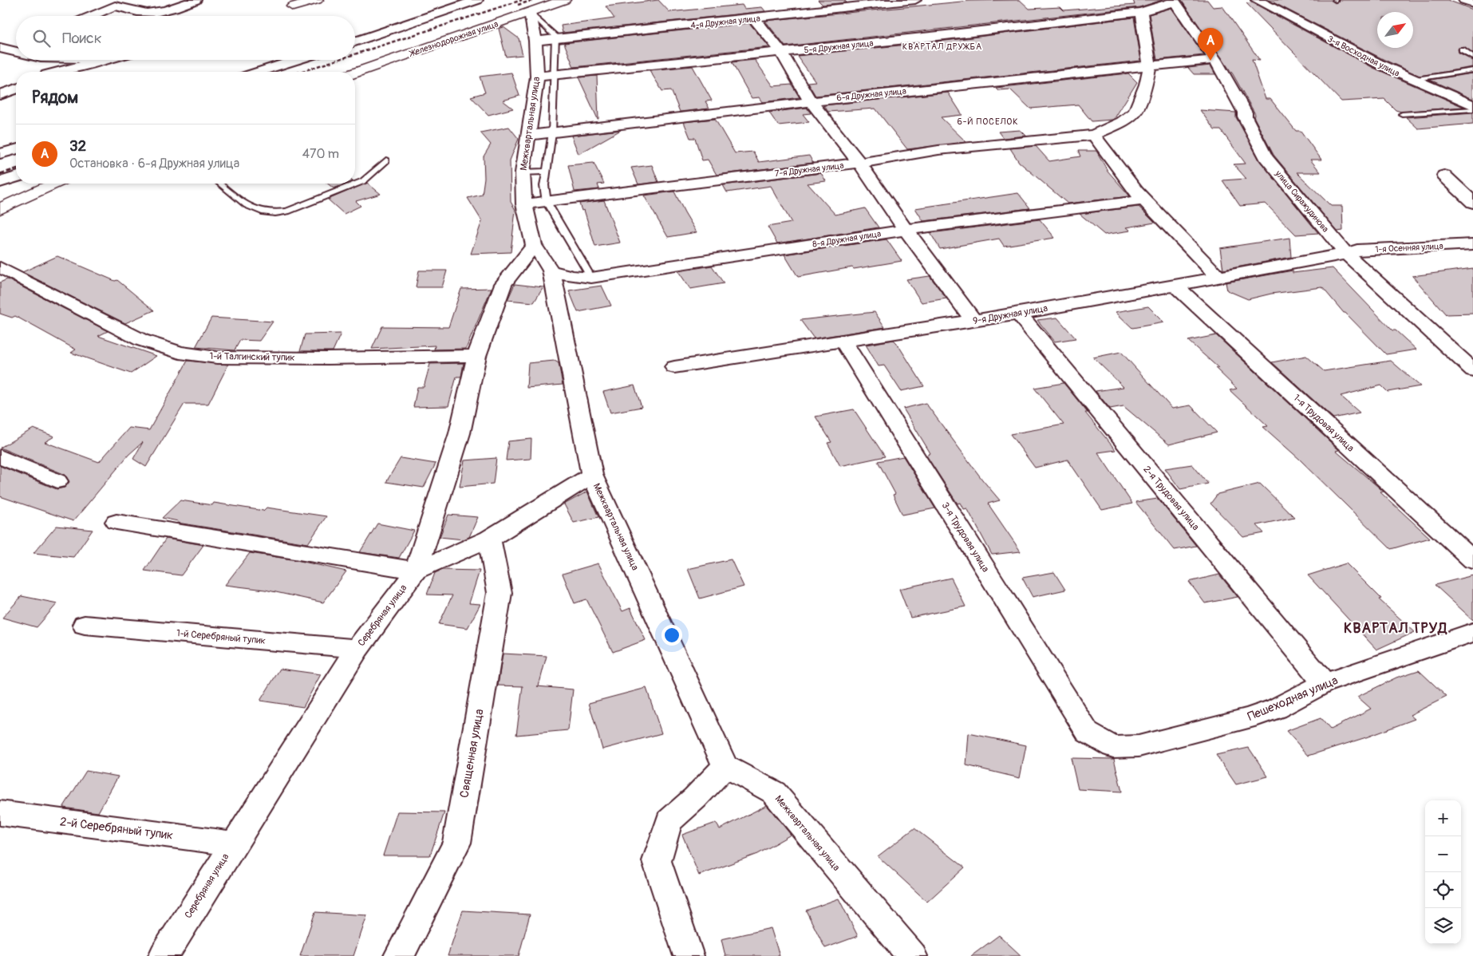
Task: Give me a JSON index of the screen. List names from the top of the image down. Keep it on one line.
{"streets":{"street":["4-я Дружная улица","Железнодорожная улица","5-я Дружная улица","3-я Восходная улица","6-я Дружная улица","Межквартальная улица","7-я Дружная улица","улица Сиражудинова","8-я Дружная улица","1-я Осенняя улица","9-я Дружная улица","1-й Талгинский тупик","1-я Трудовая улица","2-я Трудовая улица","3-я Трудовая улица","Серебряная улица","1-й Серебряный тупик","Пешеходная улица","Священная улица","2-й Серебряный тупик"]},"crossings":[["4-я Дружная улица","Межквартальная улица"],["Железнодорожная улица","Межквартальная улица"],["5-я Дружная улица","Межквартальная улица"],["5-я Дружная улица","улица Сиражудинова"],["6-я Дружная улица","Межквартальная улица"],["6-я Дружная улица","7-я Дружная улица"],["6-я Дружная улица","улица Сиражудинова"],["Межквартальная улица","7-я Дружная улица"],["Межквартальная улица","8-я Дружная улица"],["Межквартальная улица","Серебряная улица"],["улица Сиражудинова","1-я Осенняя улица"],["улица Сиражудинова","9-я Дружная улица"],["1-я Осенняя улица","9-я Дружная улица"],["9-я Дружная улица","1-я Трудовая улица"],["9-я Дружная улица","2-я Трудовая улица"],["9-я Дружная улица","3-я Трудовая улица"],["1-й Талгинский тупик","Серебряная улица"],["2-я Трудовая улица","Пешеходная улица"],["3-я Трудовая улица","Пешеходная улица"],["Серебряная улица","1-й Серебряный тупик"],["Серебряная улица","2-й Серебряный тупик"]],"districts":["КВАРТАЛ ДРУЖБА","6-Й ПОСЕЛОК","КВАРТАЛ ТРУД"],"north":"top right","page":{"search":"Поиск","pins":"A","heading":"Рядом","list":[{"mark":"A","name":"32","note":"Остановка · 6-я Дружная улица","value":"470 m"}],"map_buttons":["+","−"]}}
